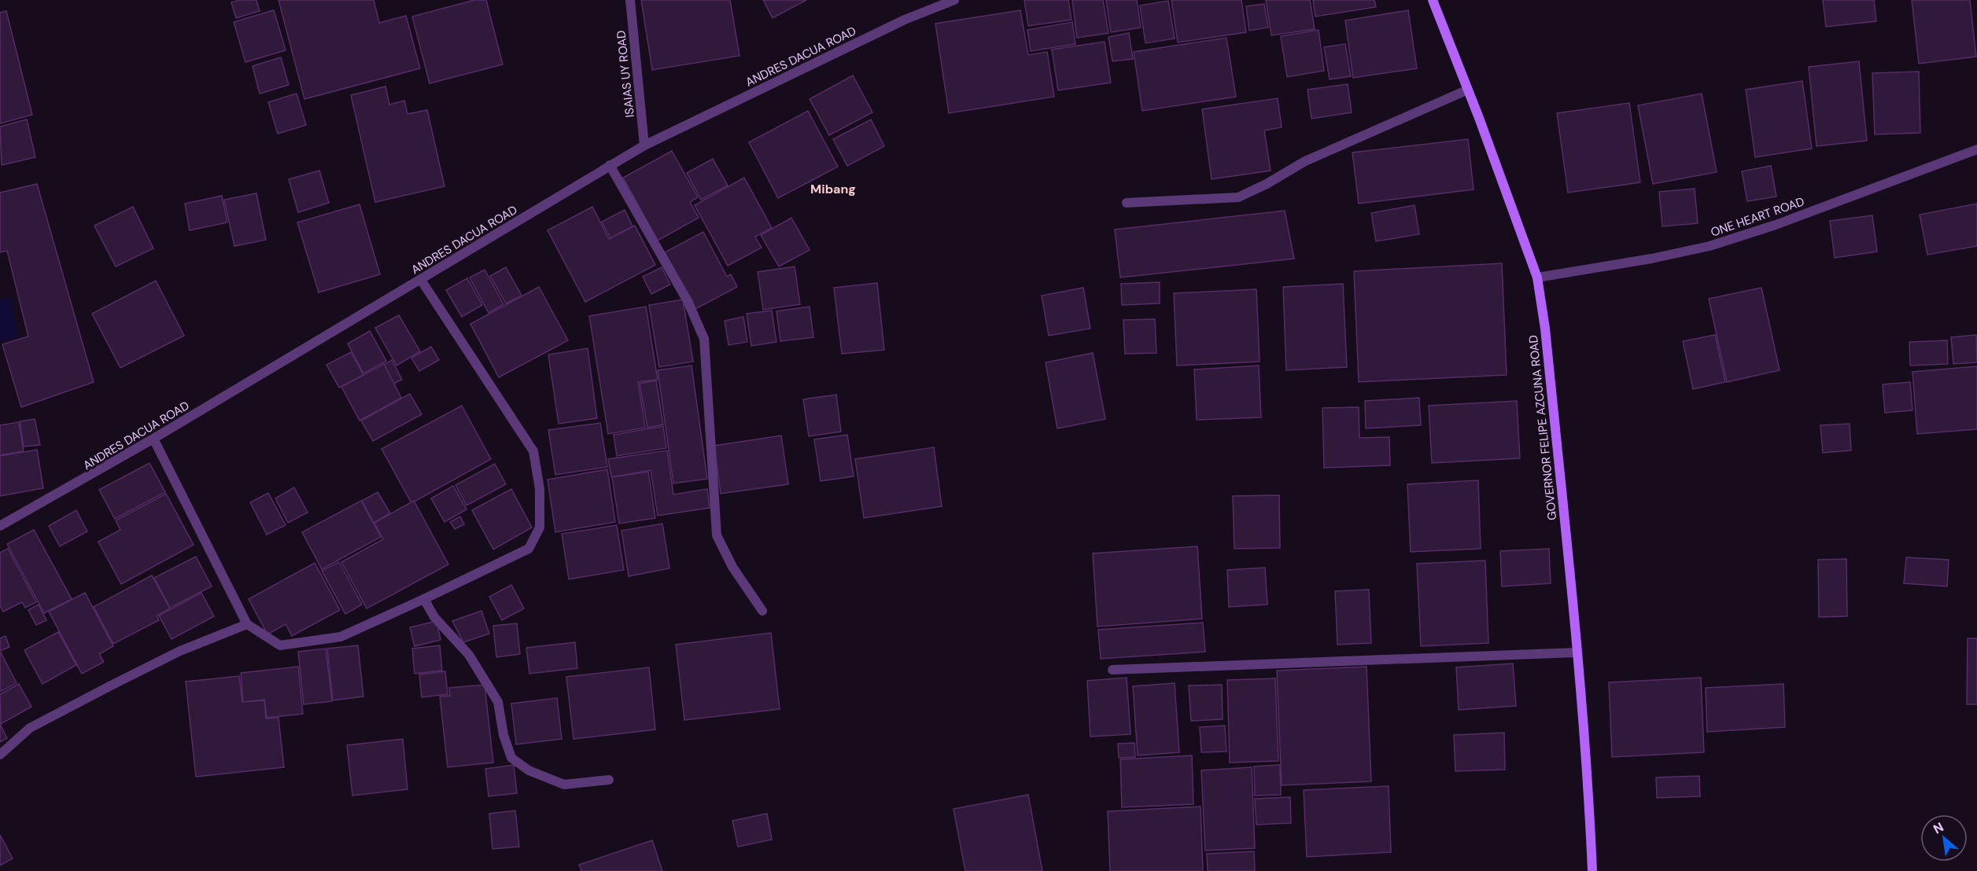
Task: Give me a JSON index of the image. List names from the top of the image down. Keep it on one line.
{"streets":{"street":["ANDRES DACUA ROAD","ISAIAS UY ROAD","ONE HEART ROAD","GOVERNOR FELIPE AZCUNA ROAD"]},"crossings":[["ANDRES DACUA ROAD","ISAIAS UY ROAD"],["ONE HEART ROAD","GOVERNOR FELIPE AZCUNA ROAD"]],"districts":["Mibang"],"north":"top left"}
